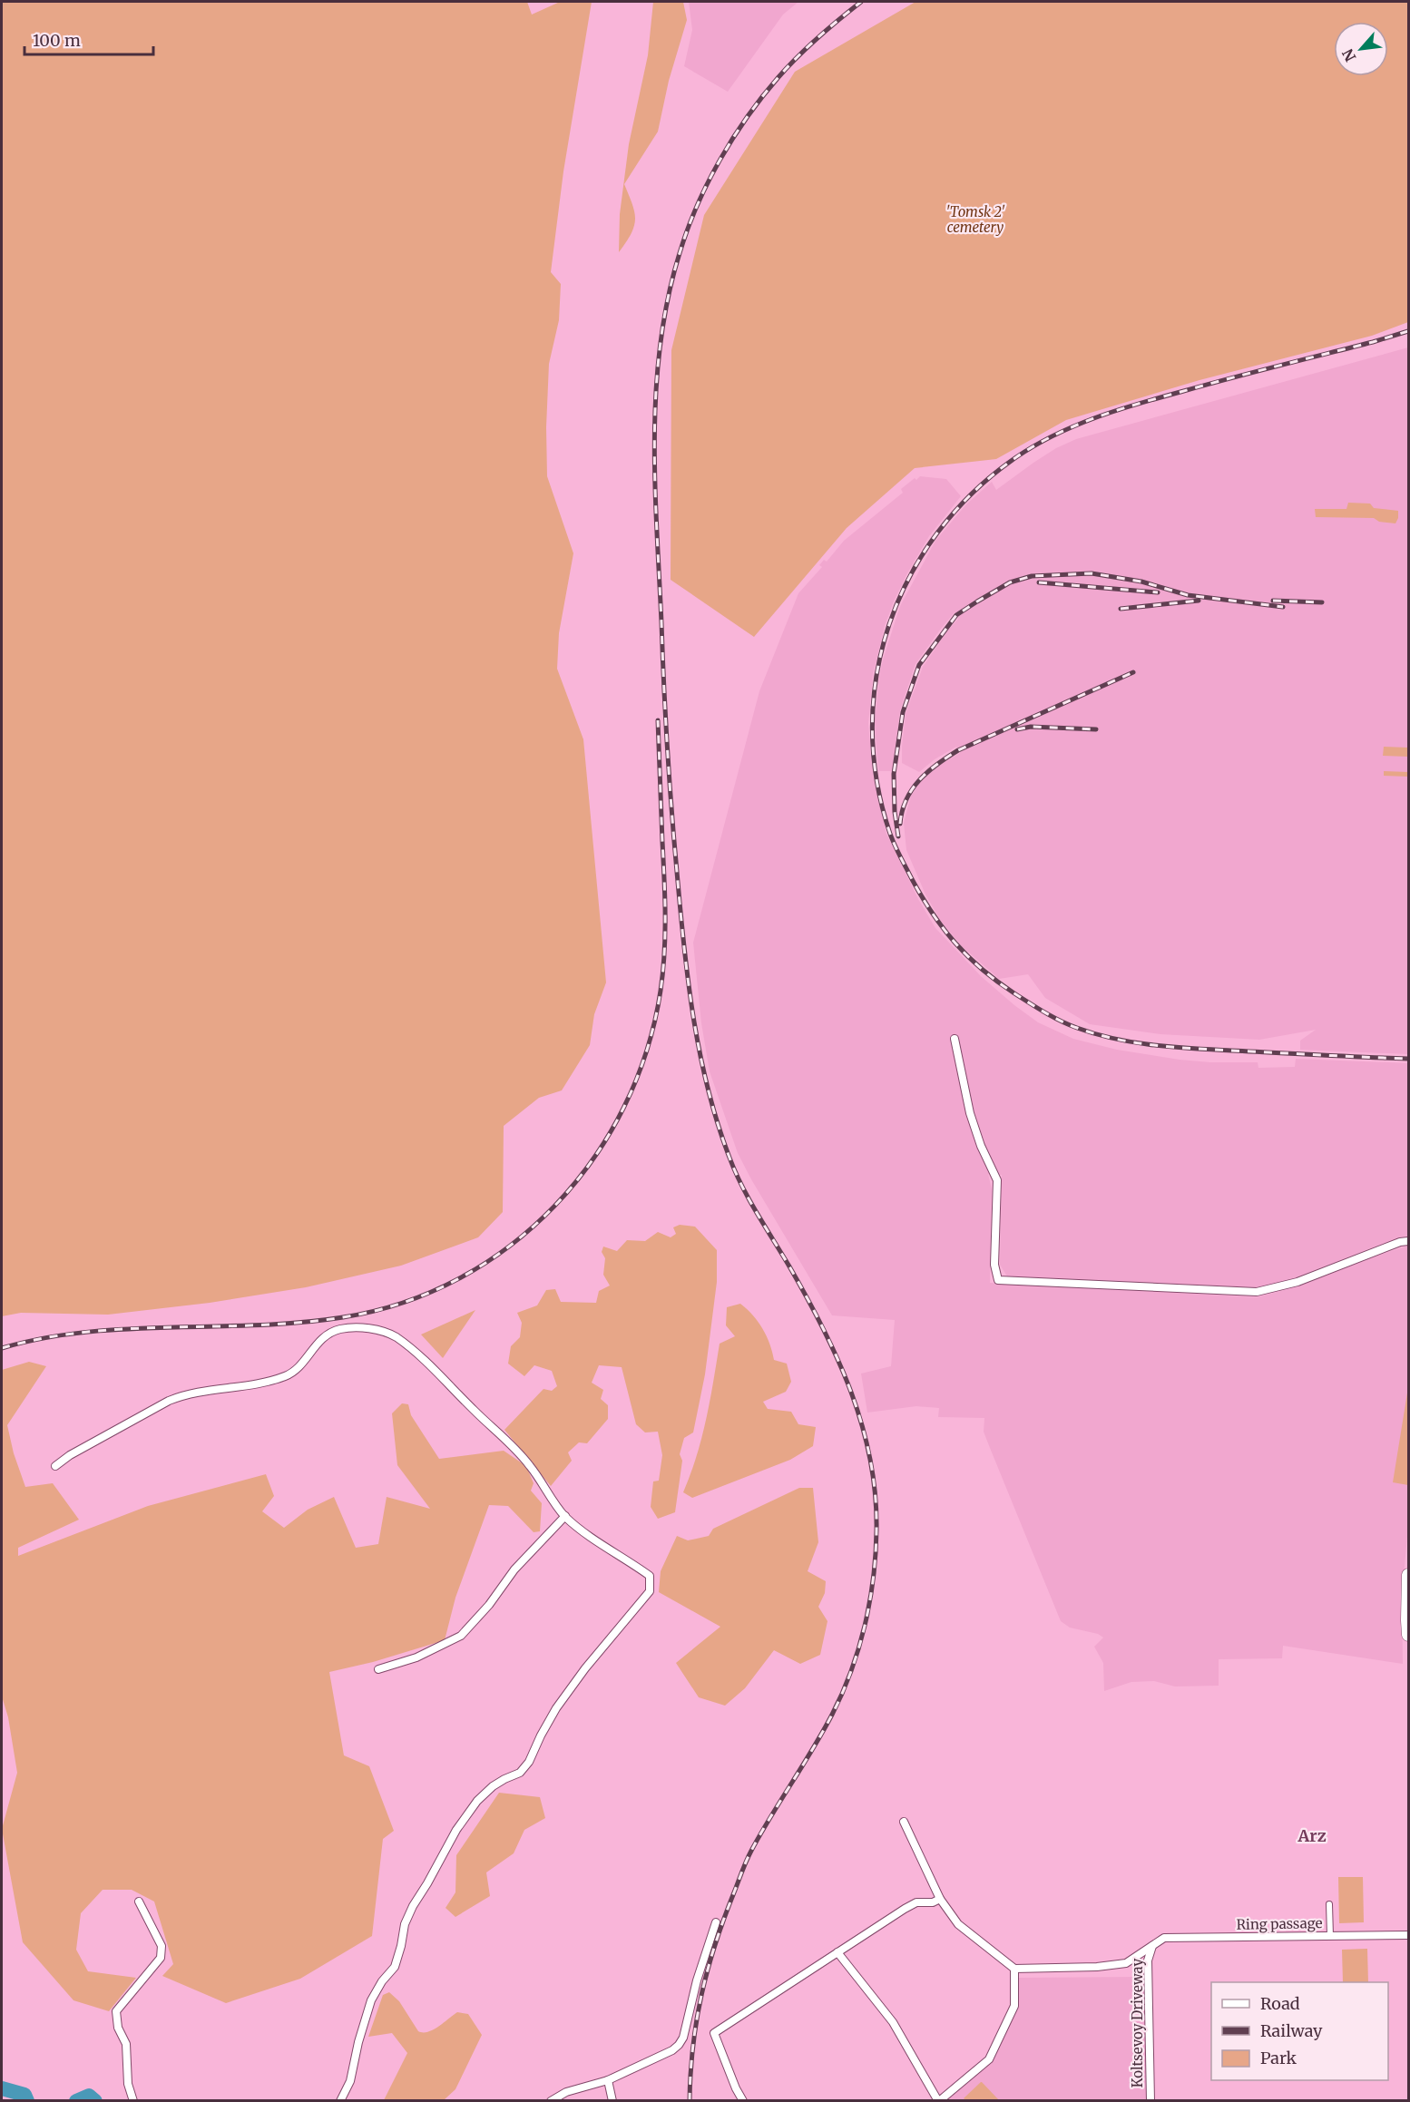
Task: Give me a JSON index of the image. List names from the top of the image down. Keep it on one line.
{"streets":{"street":["Ring passage","Koltsevoy Driveway"]},"crossings":[["Ring passage","Koltsevoy Driveway"]],"districts":["Arz"],"parks":["'Tomsk 2' cemetery"],"legend":["Road","Railway","Park"],"scale_bar":"100 m","north":"bottom left"}
